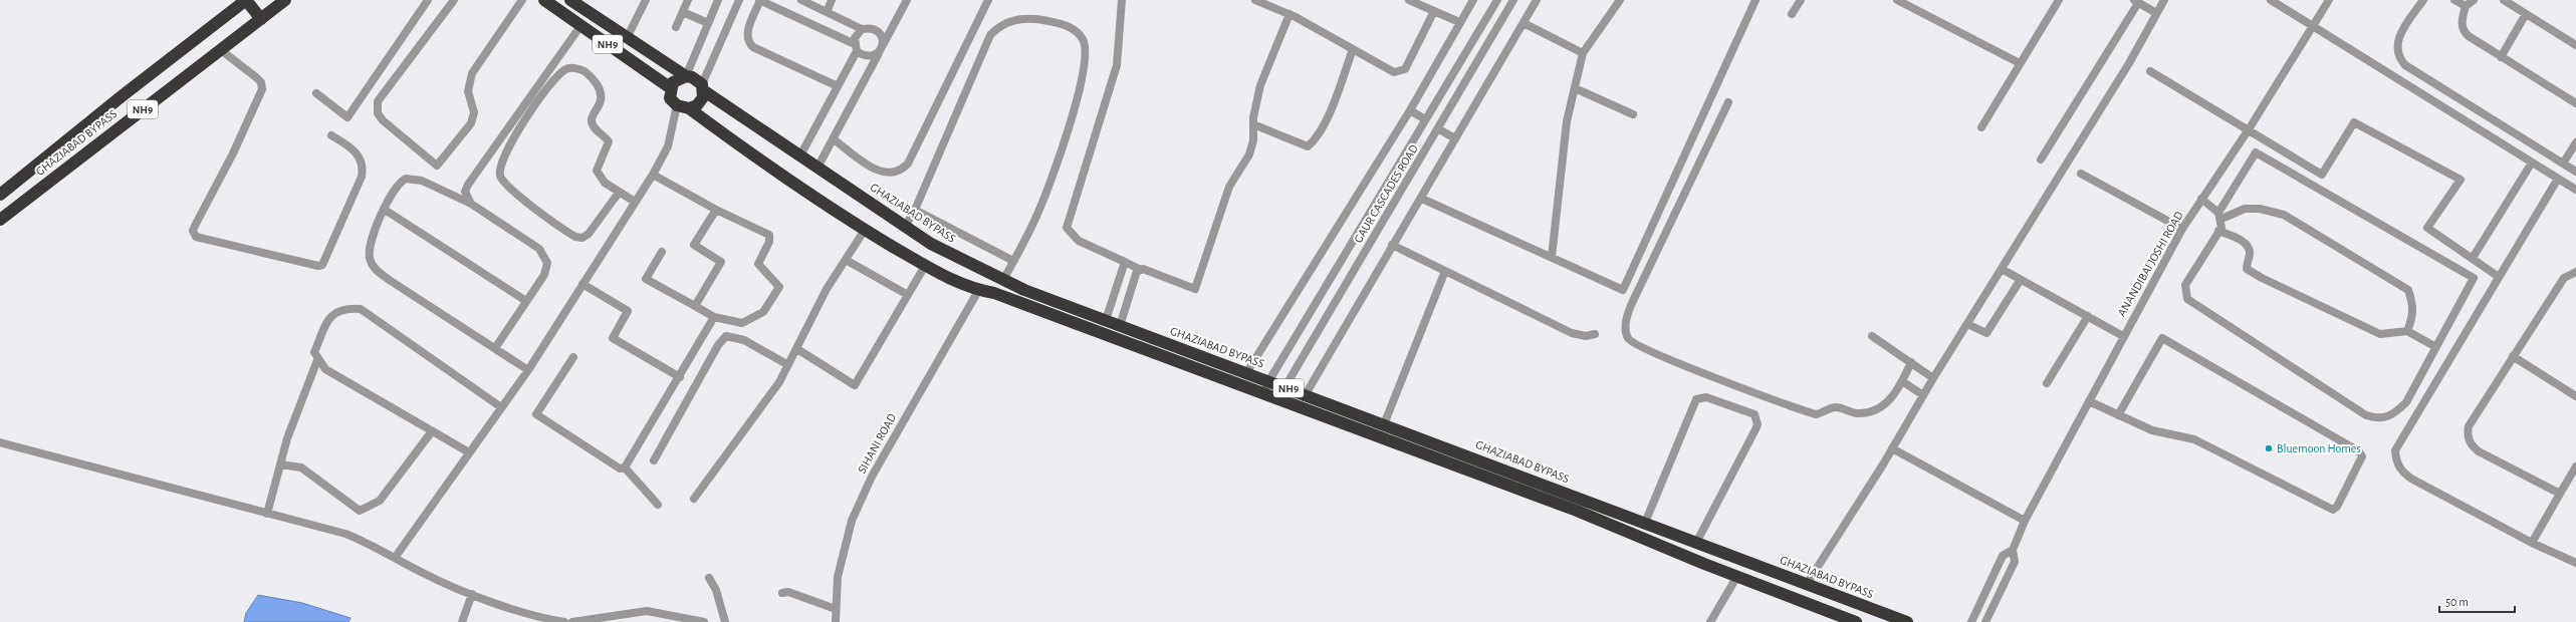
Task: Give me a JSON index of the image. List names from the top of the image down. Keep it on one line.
{"streets":{"highway":["NH9","GHAZIABAD BYPASS"],"street":["GAUR CASCADES ROAD","ANANDIBAI JOSHI ROAD","SIHANI ROAD"]},"crossings":[["NH9","GHAZIABAD BYPASS"],["NH9","GAUR CASCADES ROAD"],["NH9","SIHANI ROAD"],["GHAZIABAD BYPASS","GAUR CASCADES ROAD"]],"places":["Bluemoon Homes"],"scale_bar":"50 m"}
